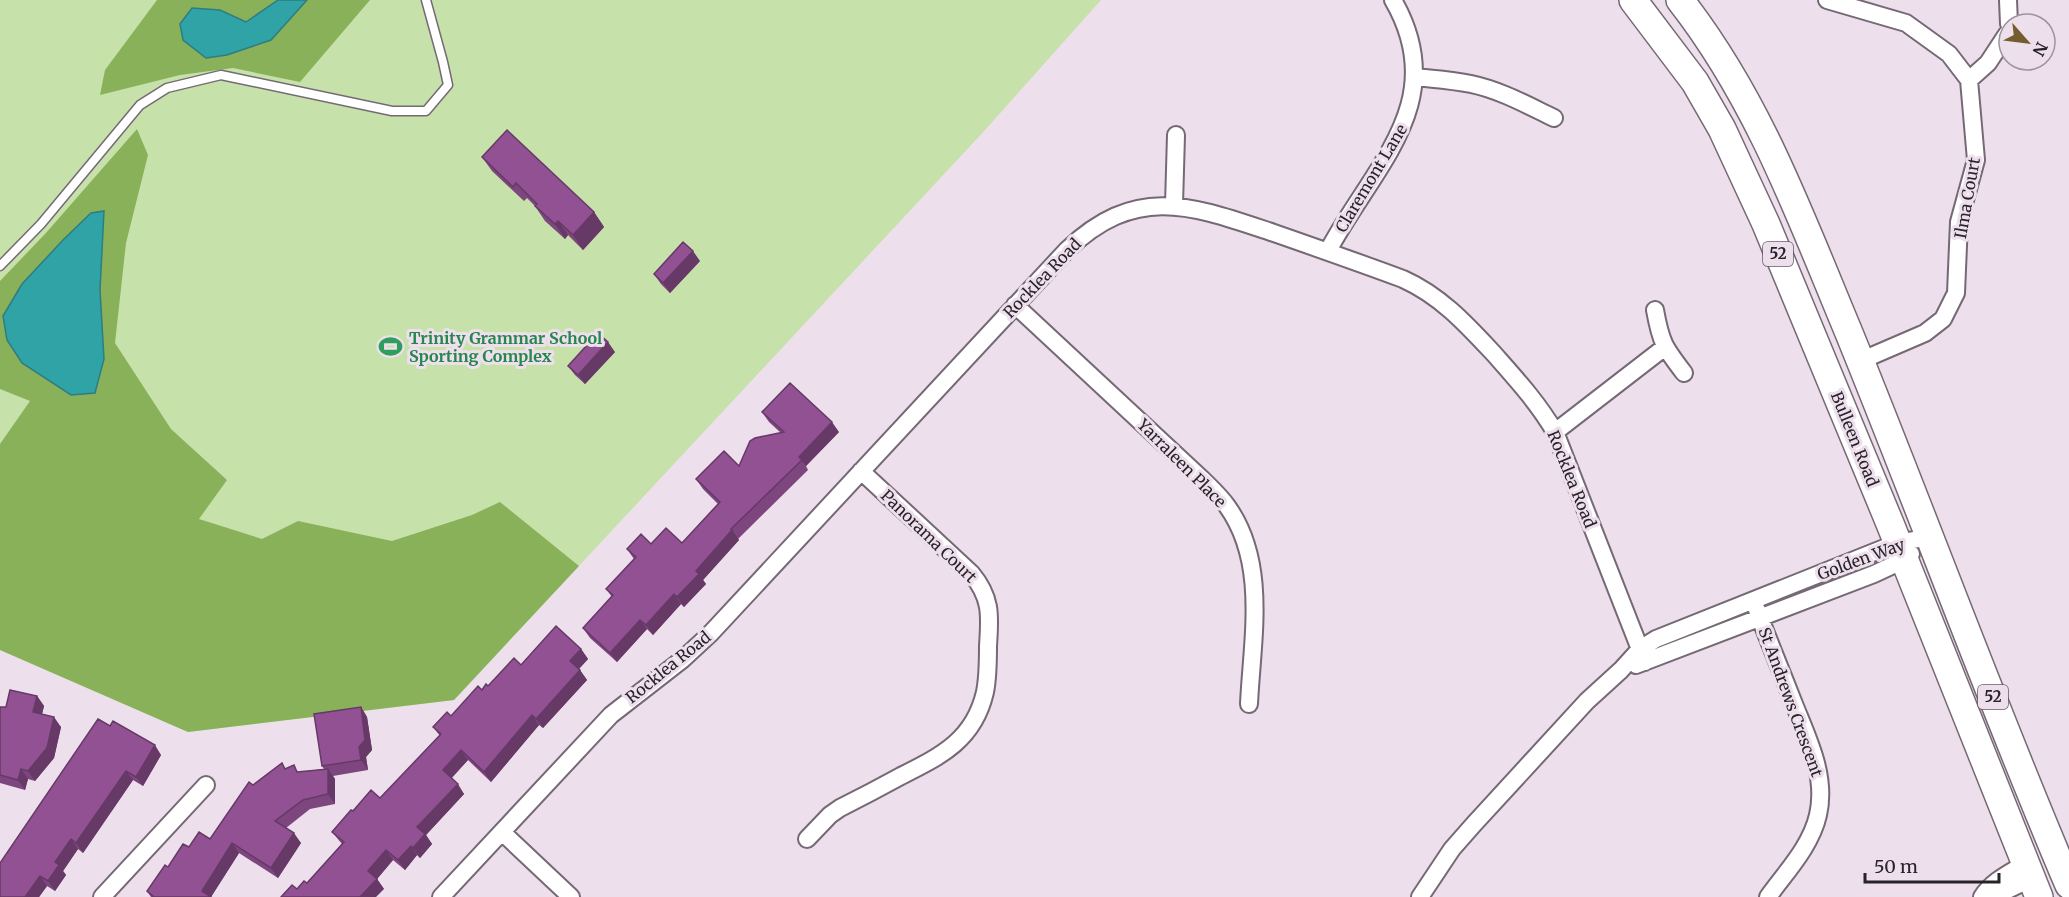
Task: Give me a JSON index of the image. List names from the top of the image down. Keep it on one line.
{"streets":{"highway":["52","Bulleen Road"],"street":["Claremont Lane","Ilma Court","Rocklea Road","Yarraleen Place","Panorama Court","Golden Way","St Andrews Crescent"]},"crossings":[["Claremont Lane","Rocklea Road"],["Ilma Court","Bulleen Road"],["Rocklea Road","Yarraleen Place"],["Rocklea Road","Panorama Court"],["Rocklea Road","Golden Way"],["Bulleen Road","Golden Way"],["Golden Way","St Andrews Crescent"]],"places":{"sports":["Trinity Grammar School Sporting Complex"]},"scale_bar":"50 m","north":"bottom right"}
